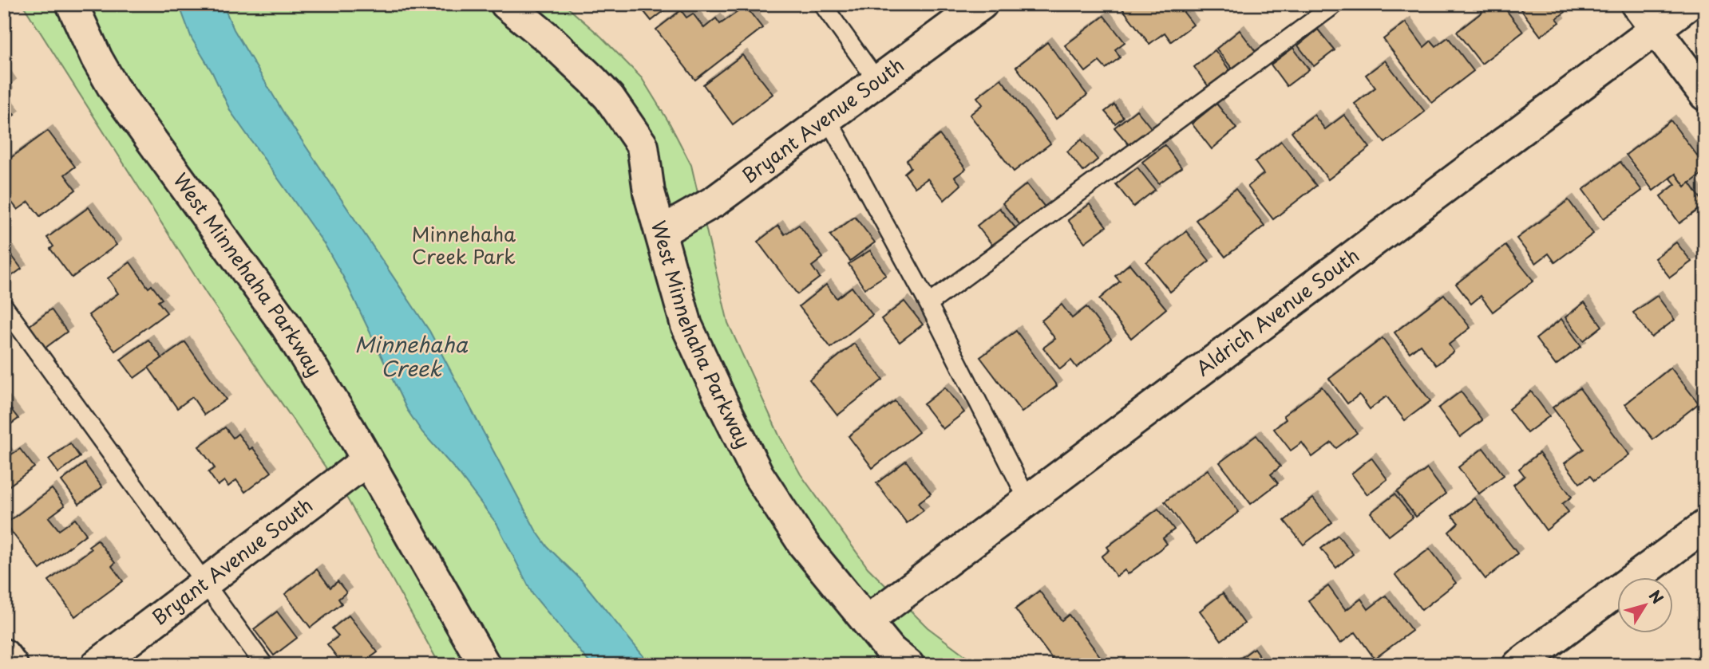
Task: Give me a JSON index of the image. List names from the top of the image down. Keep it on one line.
{"streets":{"street":["Bryant Avenue South","West Minnehaha Parkway","Aldrich Avenue South"]},"crossings":[["Bryant Avenue South","West Minnehaha Parkway"],["West Minnehaha Parkway","Aldrich Avenue South"]],"water":["Minnehaha Creek"],"parks":["Minnehaha Creek Park"],"north":"top right"}
